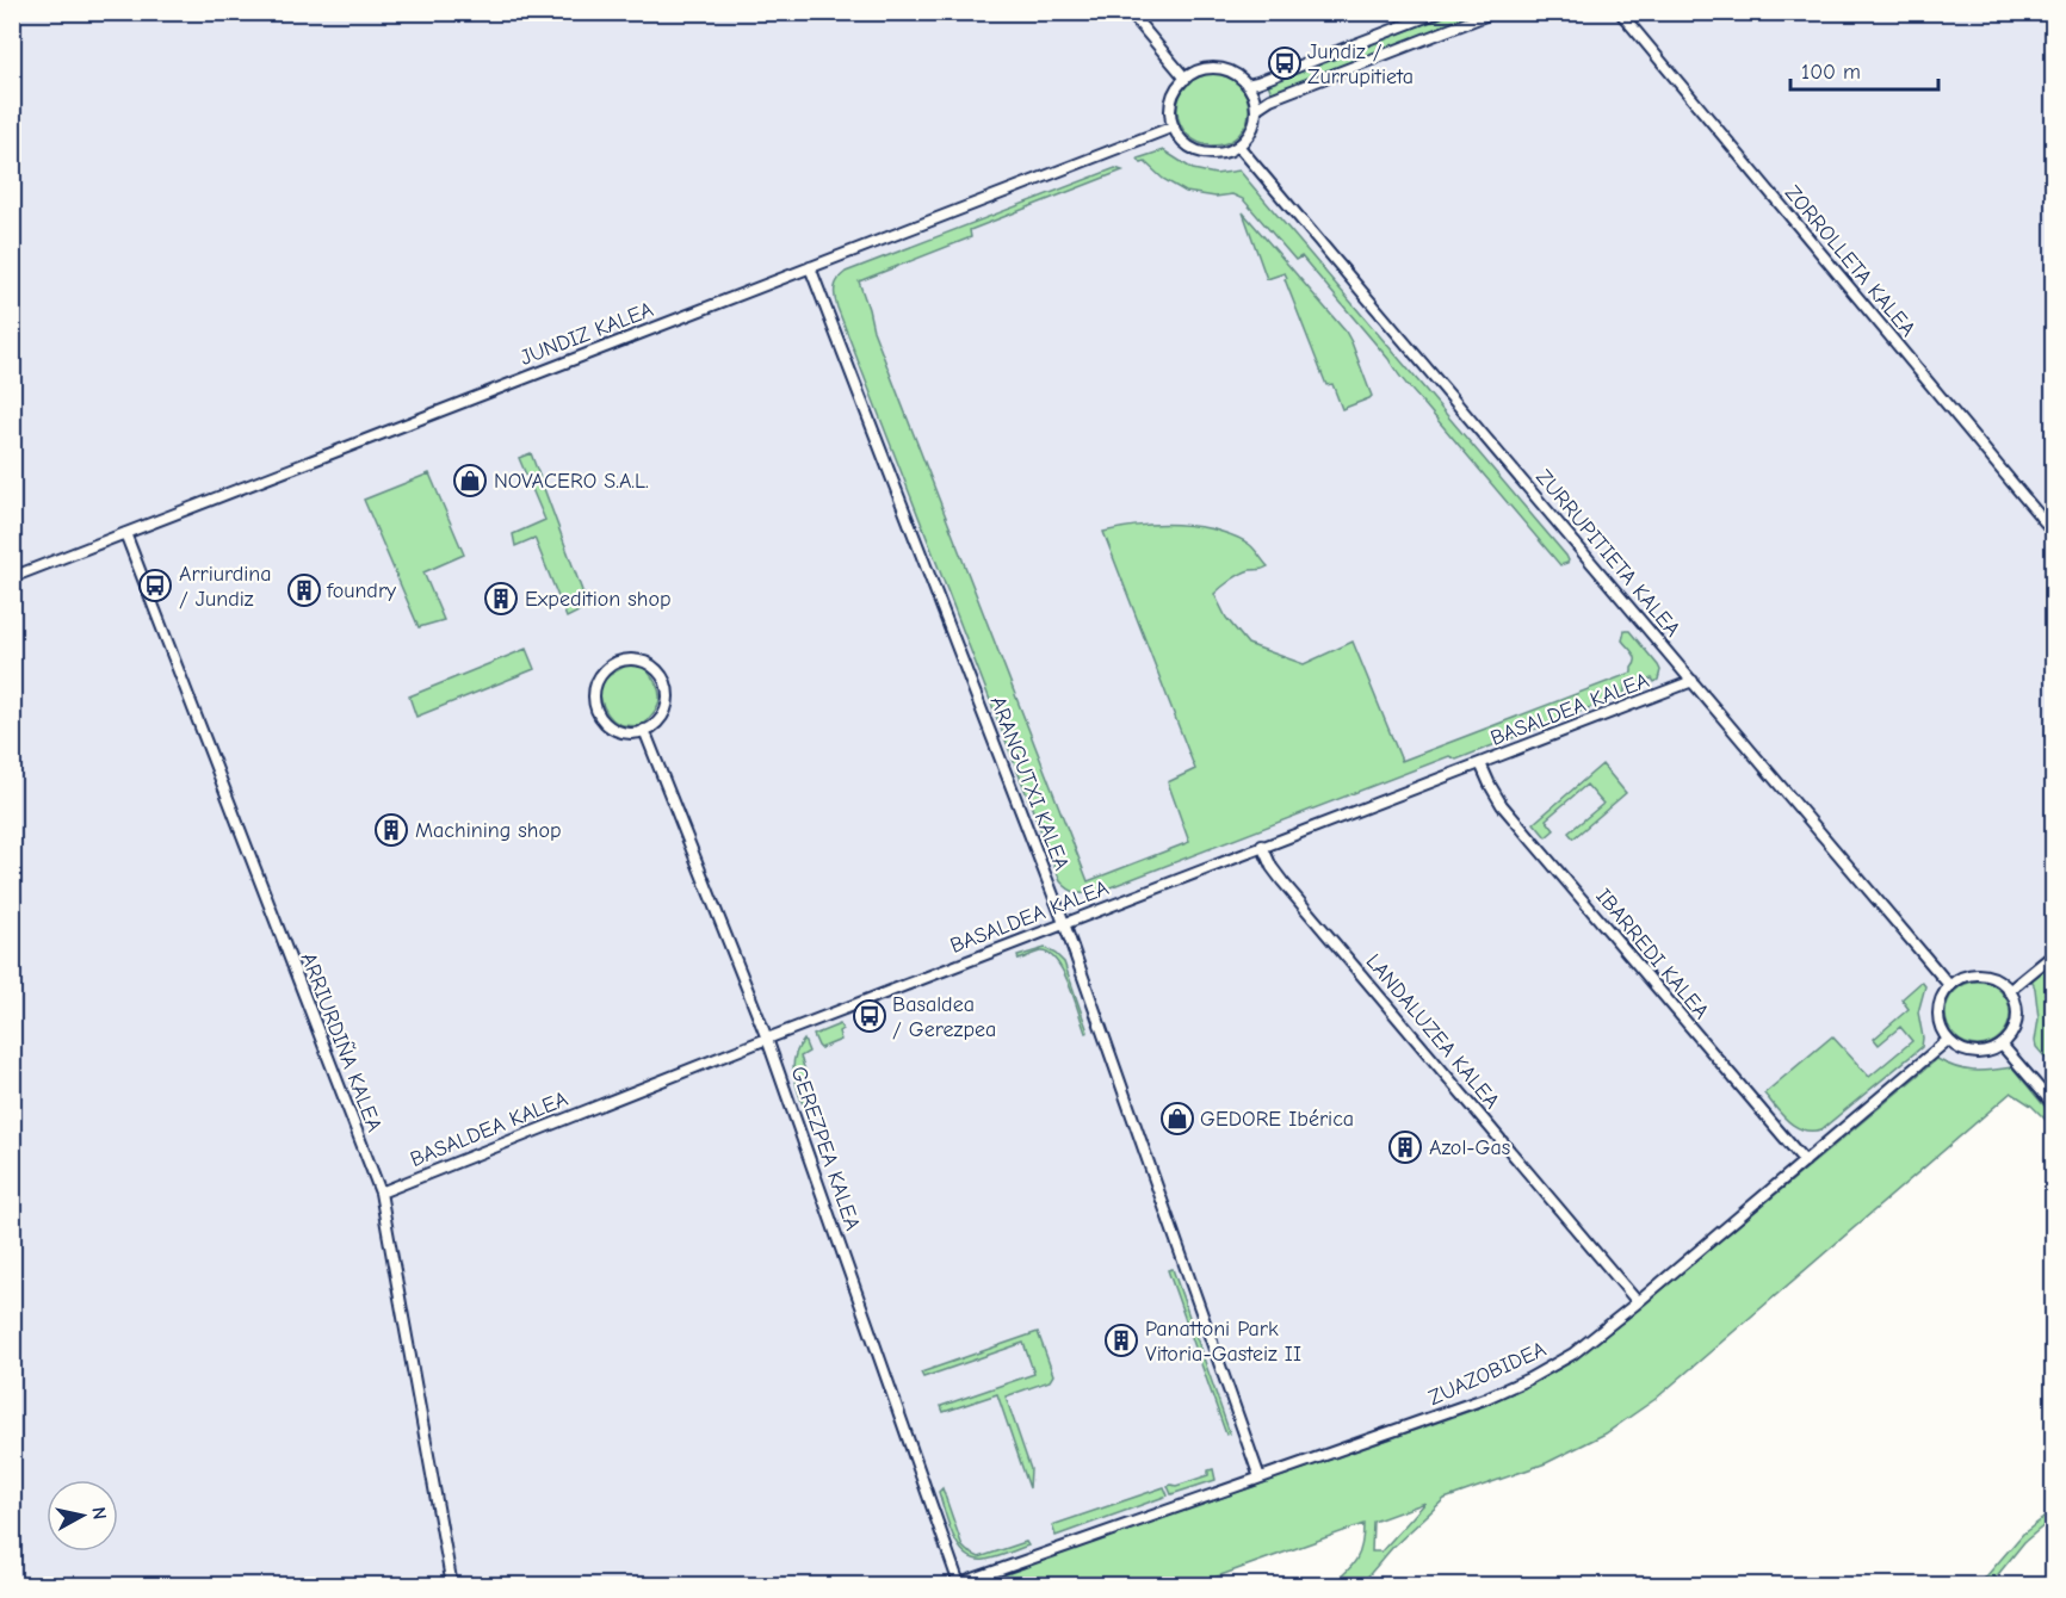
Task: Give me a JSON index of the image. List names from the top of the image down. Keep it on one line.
{"streets":{"street":["ZORROLLETA KALEA","JUNDIZ KALEA","ZURRUPITIETA KALEA","BASALDEA KALEA","ARANGUTXI KALEA","IBARREDI KALEA","LANDALUZEA KALEA","ARRIURDIÑA KALEA","GEREZPEA KALEA","ZUAZOBIDEA"]},"crossings":[["JUNDIZ KALEA","ZURRUPITIETA KALEA"],["JUNDIZ KALEA","ARANGUTXI KALEA"],["JUNDIZ KALEA","ARRIURDIÑA KALEA"],["ZURRUPITIETA KALEA","BASALDEA KALEA"],["ZURRUPITIETA KALEA","ZUAZOBIDEA"],["BASALDEA KALEA","ARANGUTXI KALEA"],["BASALDEA KALEA","IBARREDI KALEA"],["BASALDEA KALEA","LANDALUZEA KALEA"],["BASALDEA KALEA","ARRIURDIÑA KALEA"],["BASALDEA KALEA","GEREZPEA KALEA"],["ARANGUTXI KALEA","ZUAZOBIDEA"],["IBARREDI KALEA","ZUAZOBIDEA"],["LANDALUZEA KALEA","ZUAZOBIDEA"],["GEREZPEA KALEA","ZUAZOBIDEA"]],"places":{"bus stop":["Jundiz / Zurrupitieta","Arriurdina / Jundiz","Basaldea / Gerezpea"],"shop":["NOVACERO S.A.L.","GEDORE Ibérica"],"building":["foundry","Expedition shop","Machining shop","Azol-Gas","Panattoni Park Vitoria-Gasteiz II"]},"scale_bar":"100 m","north":"right"}
